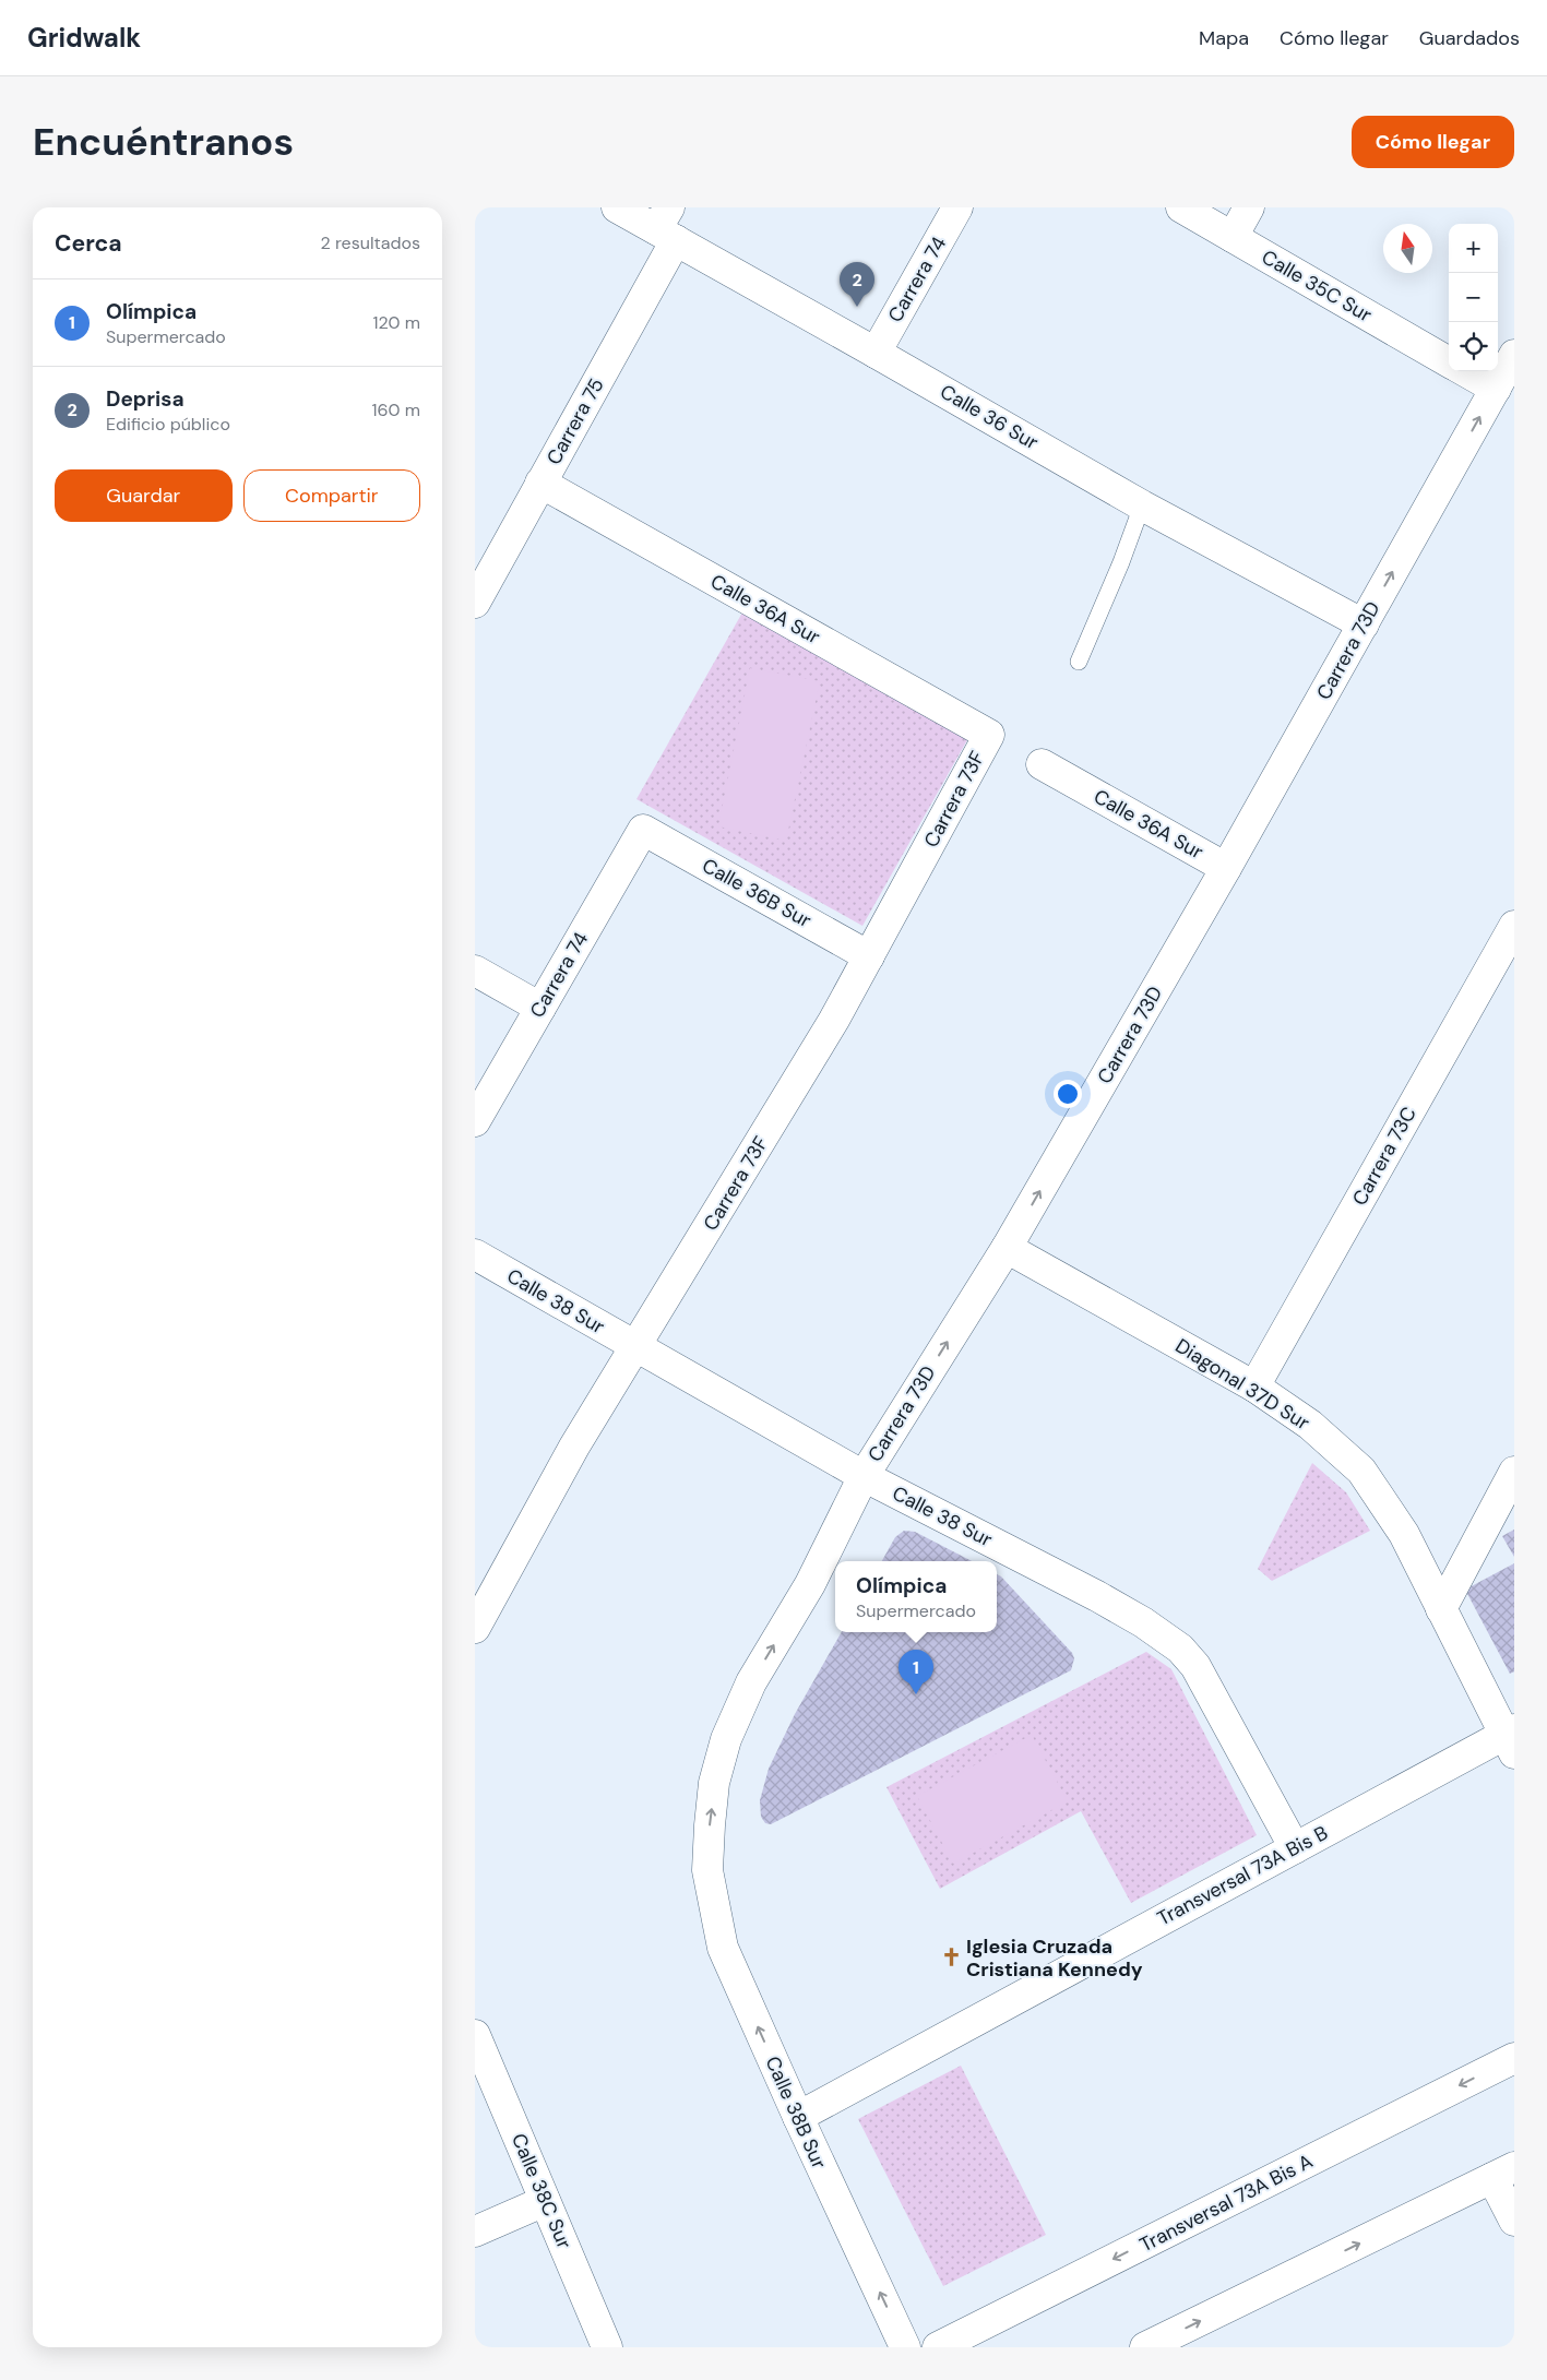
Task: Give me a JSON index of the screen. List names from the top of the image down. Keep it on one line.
{"streets":{"street":["Carrera 74","Calle 35C Sur","Calle 36 Sur","Carrera 75","Calle 36A Sur","Carrera 73D","Carrera 73F","Calle 36B Sur","Carrera 73C","Calle 38 Sur","Diagonal 37D Sur","Transversal 73A Bis B","Calle 38B Sur","Calle 38C Sur","Transversal 73A Bis A"]},"crossings":[["Carrera 74","Calle 36 Sur"],["Carrera 74","Calle 36B Sur"],["Calle 36 Sur","Carrera 75"],["Calle 36 Sur","Carrera 73D"],["Carrera 75","Calle 36A Sur"],["Calle 36A Sur","Carrera 73D"],["Calle 36A Sur","Carrera 73F"],["Carrera 73D","Calle 38 Sur"],["Carrera 73D","Diagonal 37D Sur"],["Carrera 73D","Calle 38B Sur"],["Carrera 73F","Calle 36B Sur"],["Carrera 73F","Calle 38 Sur"],["Carrera 73C","Diagonal 37D Sur"],["Calle 38 Sur","Transversal 73A Bis B"],["Diagonal 37D Sur","Transversal 73A Bis B"],["Transversal 73A Bis B","Calle 38B Sur"]],"one_way":["Carrera 73D","Calle 38B Sur"],"places":{"church":["Iglesia Cruzada Cristiana Kennedy"]},"north":"top","page":{"header":"Gridwalk","nav":["Mapa","Cómo llegar","Guardados"],"buttons":["Cómo llegar",["Guardar","Compartir"]],"title":"Encuéntranos","heading":["Cerca","2 resultados"],"map_buttons":["+","−"],"pins":["2","1"],"list":[{"mark":"1","name":"Olímpica","note":"Supermercado","value":"120 m"},{"mark":"2","name":"Deprisa","note":"Edificio público","value":"160 m"}],"popup":["Olímpica","Supermercado"]}}
